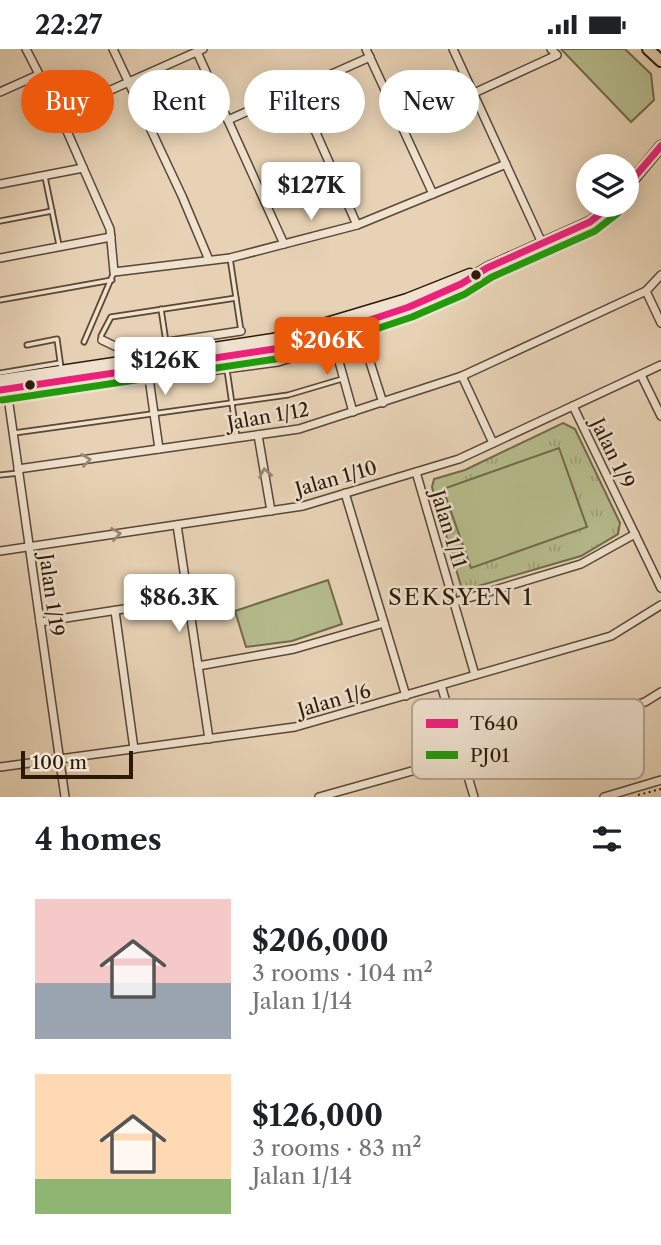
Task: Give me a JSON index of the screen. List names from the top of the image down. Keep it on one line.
{"streets":{"street":["Jalan 1/12","Jalan 1/9","Jalan 1/10","Jalan 1/11","Jalan 1/19","Jalan 1/6"]},"crossings":[["Jalan 1/12","Jalan 1/19"],["Jalan 1/9","Jalan 1/10"],["Jalan 1/10","Jalan 1/11"],["Jalan 1/10","Jalan 1/19"],["Jalan 1/11","Jalan 1/6"],["Jalan 1/19","Jalan 1/6"]],"districts":["SEKSYEN 1"],"lines":["transit line T640","transit line PJ01"],"legend":["T640","PJ01"],"scale_bar":"100 m","page":{"status":"22:27","chip":["Buy","Rent","Filters","New"],"price":["$127K","$206K","$126K","$86.3K"],"scale":"100 m","heading":"4 homes","list":[{"name":"$206,000","note":"3 rooms · 104 m² · Jalan 1/14"},{"name":"$126,000","note":"3 rooms · 83 m² · Jalan 1/14"}]}}
